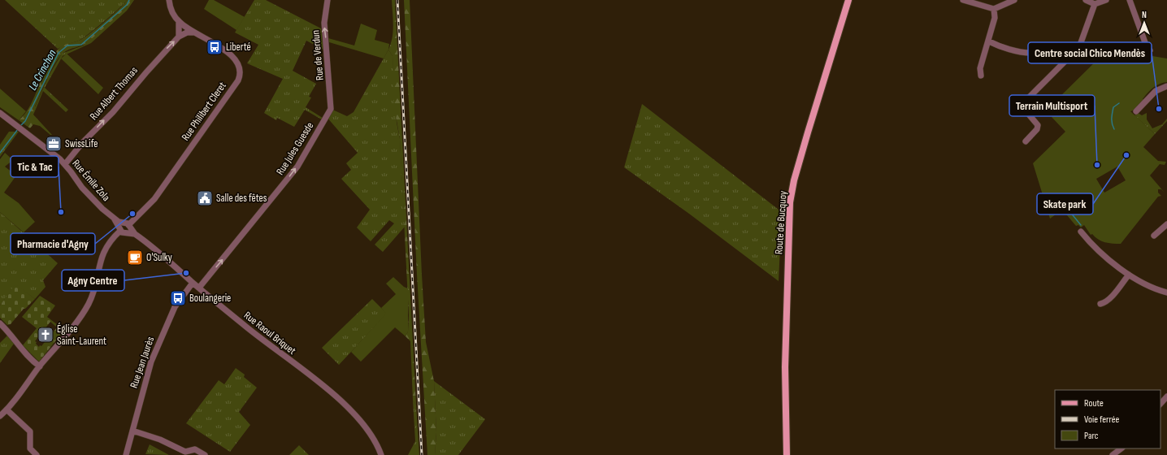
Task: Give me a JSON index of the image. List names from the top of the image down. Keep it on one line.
{"streets":{"main road":["Route de Bucquoy"],"street":["Rue de Verdun","Rue Albert Thomas","Rue Philibert Cleret","Rue Jules Guesde","Rue Émile Zola","Rue Raoul Briquet","Rue Jean Jaurès"]},"crossings":[["Rue de Verdun","Rue Jules Guesde"],["Rue Albert Thomas","Rue Émile Zola"],["Rue Jules Guesde","Rue Raoul Briquet"]],"one_way":["Rue de Verdun","Rue Albert Thomas","Rue Jules Guesde"],"water":["Le Crinchon"],"places":{"bus stop":["Liberté","Boulangerie"],"other":["Centre social Chico Mendès","Skate park","Terrain Multisport","Tic & Tac","Pharmacie d'Agny","Agny Centre"],"office":["SwissLife"],"public building":["Salle des fêtes"],"cafe":["O'Sulky"],"church":["Église Saint-Laurent"]},"legend":["Route","Voie ferrée","Parc"],"north":"top"}
